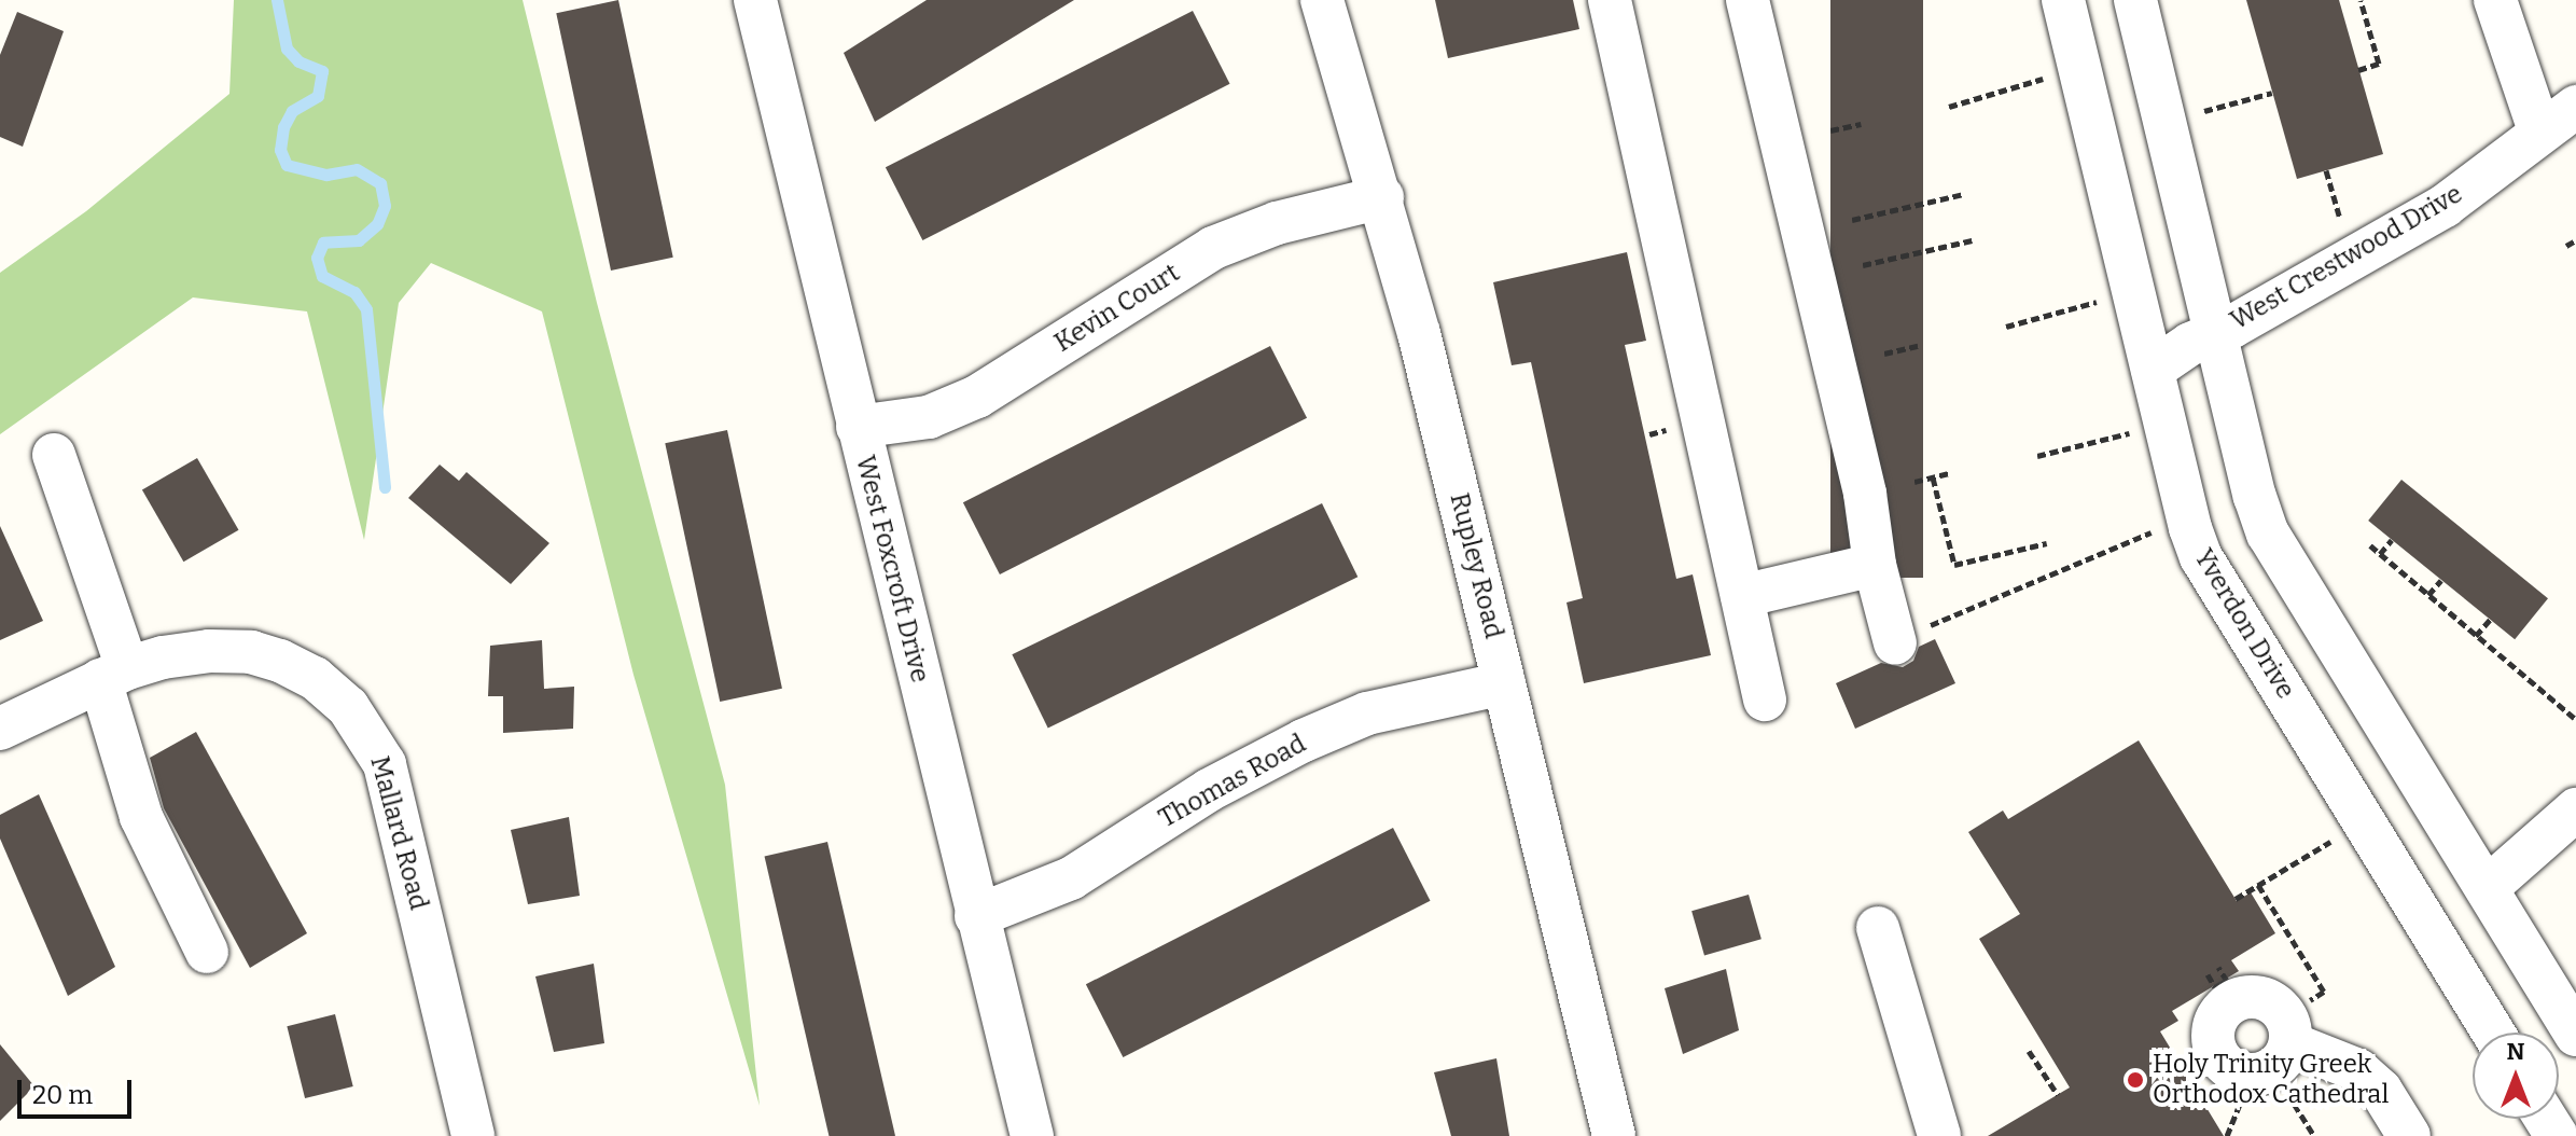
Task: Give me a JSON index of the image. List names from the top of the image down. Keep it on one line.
{"streets":{"street":["West Crestwood Drive","Kevin Court","Rupley Road","West Foxcroft Drive","Yverdon Drive","Thomas Road","Mallard Road"]},"crossings":[["West Crestwood Drive","Yverdon Drive"],["Kevin Court","Rupley Road"],["Kevin Court","West Foxcroft Drive"],["Rupley Road","Thomas Road"],["West Foxcroft Drive","Thomas Road"]],"places":["Holy Trinity Greek Orthodox Cathedral"],"scale_bar":"20 m","north":"top"}
